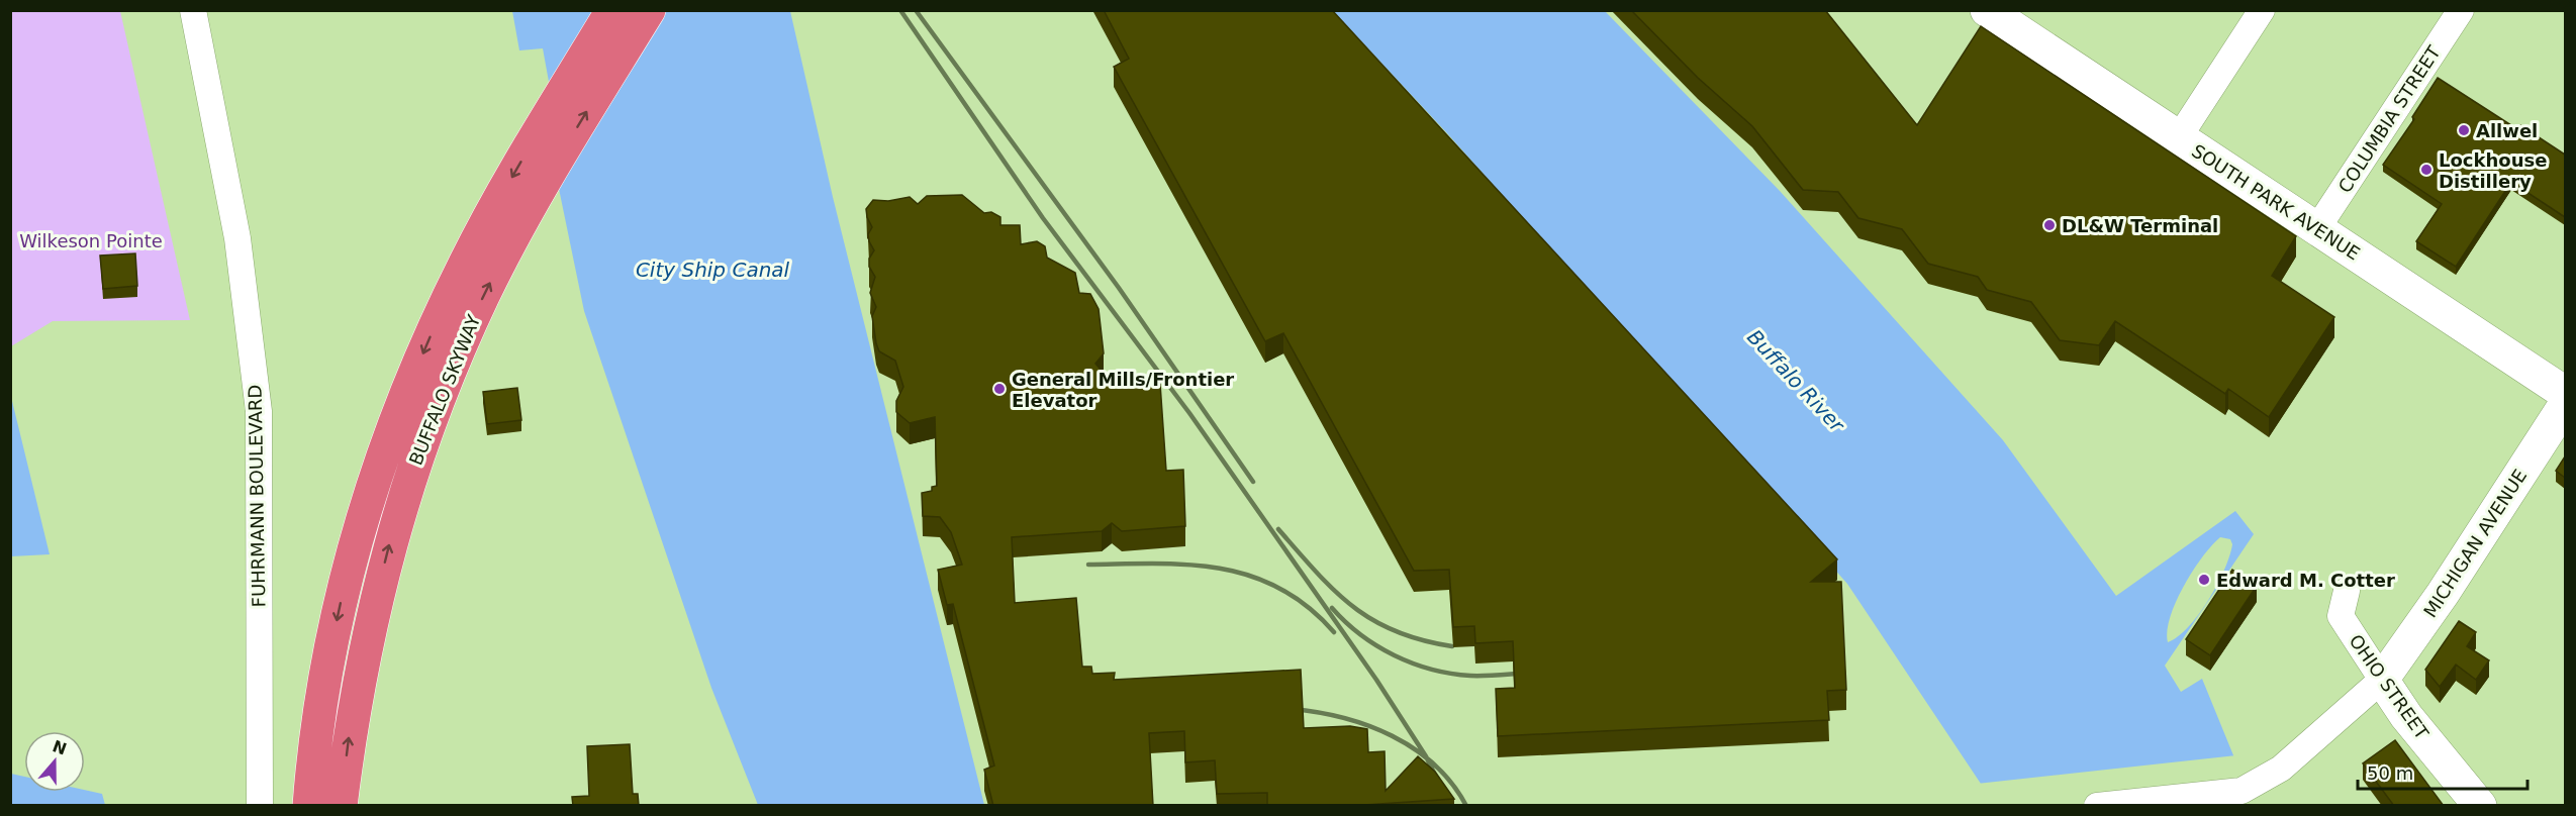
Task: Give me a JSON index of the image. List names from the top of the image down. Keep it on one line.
{"streets":{"highway":["BUFFALO SKYWAY"],"street":["COLUMBIA STREET","SOUTH PARK AVENUE","FUHRMANN BOULEVARD","MICHIGAN AVENUE","OHIO STREET"]},"crossings":[["COLUMBIA STREET","SOUTH PARK AVENUE"],["MICHIGAN AVENUE","OHIO STREET"]],"water":["City Ship Canal","Buffalo River"],"parks":["Wilkeson Pointe"],"places":["Allwel","Lockhouse Distillery","DL&W Terminal","General Mills/Frontier Elevator","Edward M. Cotter"],"scale_bar":"50 m","north":"top"}
